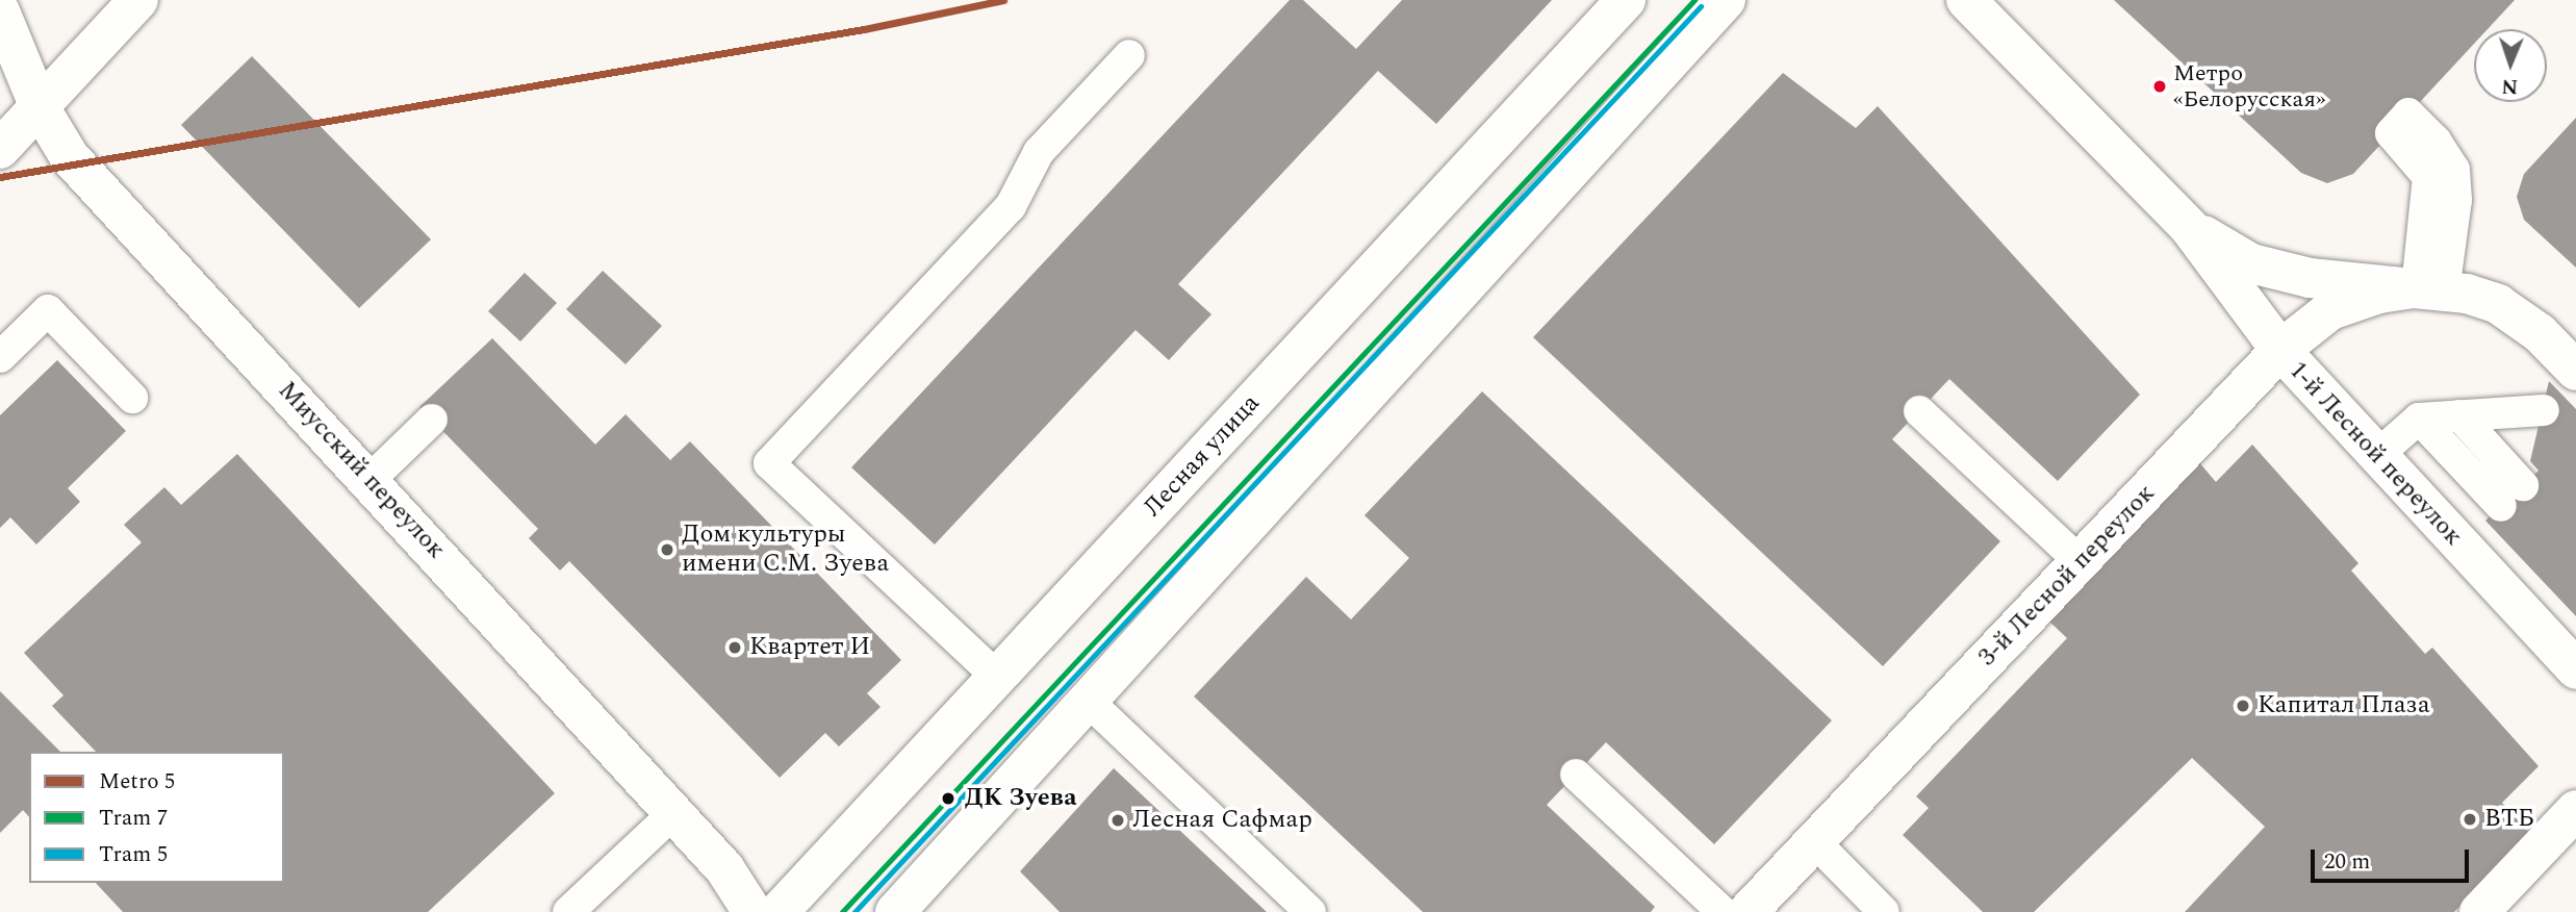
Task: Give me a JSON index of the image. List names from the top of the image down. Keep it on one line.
{"streets":{"street":["1-й Лесной переулок","Лесная улица","Миусский переулок","3-й Лесной переулок"]},"crossings":[["1-й Лесной переулок","3-й Лесной переулок"]],"places":["Метро «Белорусская»","Дом культуры имени С.М. Зуева","Квартет И","Капитал Плаза","ДК Зуева","ВТБ","Лесная Сафмар"],"lines":["metro line 5","tram line 7","tram line 5"],"legend":["Metro 5","Tram 7","Tram 5"],"scale_bar":"20 m","north":"bottom"}
